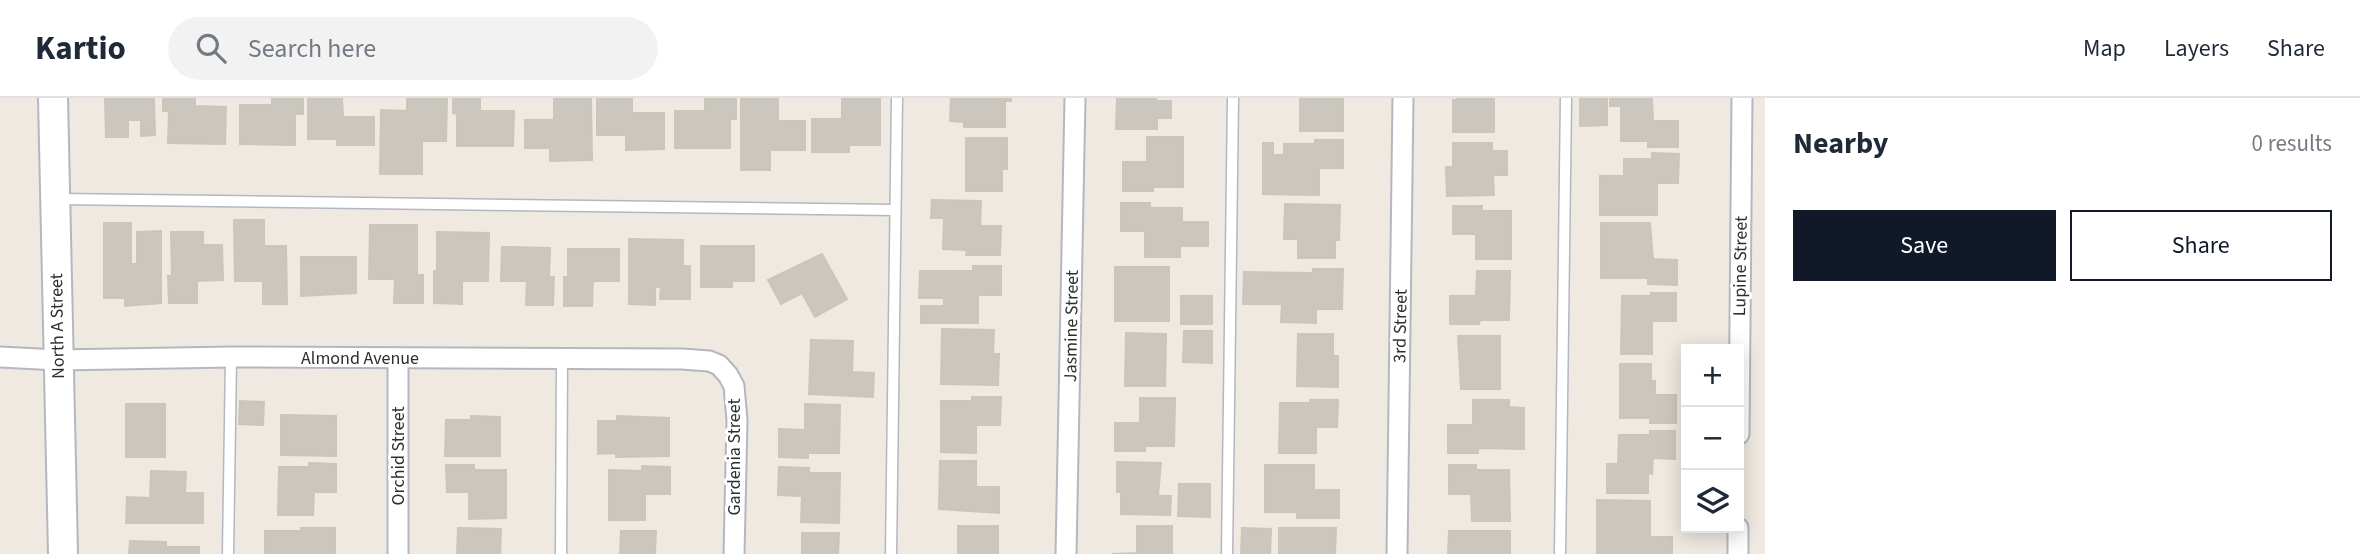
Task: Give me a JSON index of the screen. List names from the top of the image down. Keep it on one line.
{"streets":{"street":["Lupine Street","North A Street","Jasmine Street","3rd Street","Almond Avenue","Orchid Street","Gardenia Street"]},"crossings":[["North A Street","Almond Avenue"],["Almond Avenue","Orchid Street"],["Almond Avenue","Gardenia Street"]],"page":{"header":"Kartio","search":"Search here","nav":["Map","Layers","Share"],"heading":["Nearby","0 results"],"buttons":["Save","Share"],"map_buttons":["+","−"]}}
